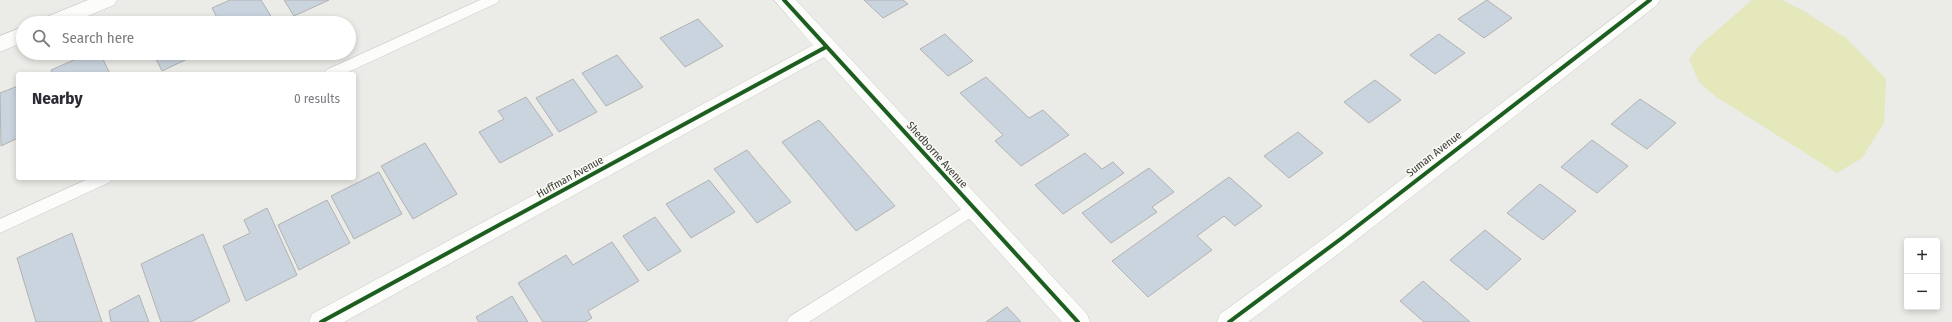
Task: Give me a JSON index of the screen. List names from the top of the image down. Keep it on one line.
{"streets":{"street":["Suman Avenue","Shedborne Avenue","Huffman Avenue"]},"crossings":[["Shedborne Avenue","Huffman Avenue"]],"page":{"search":"Search here","heading":["Nearby","0 results"],"map_buttons":["+","−"]}}
